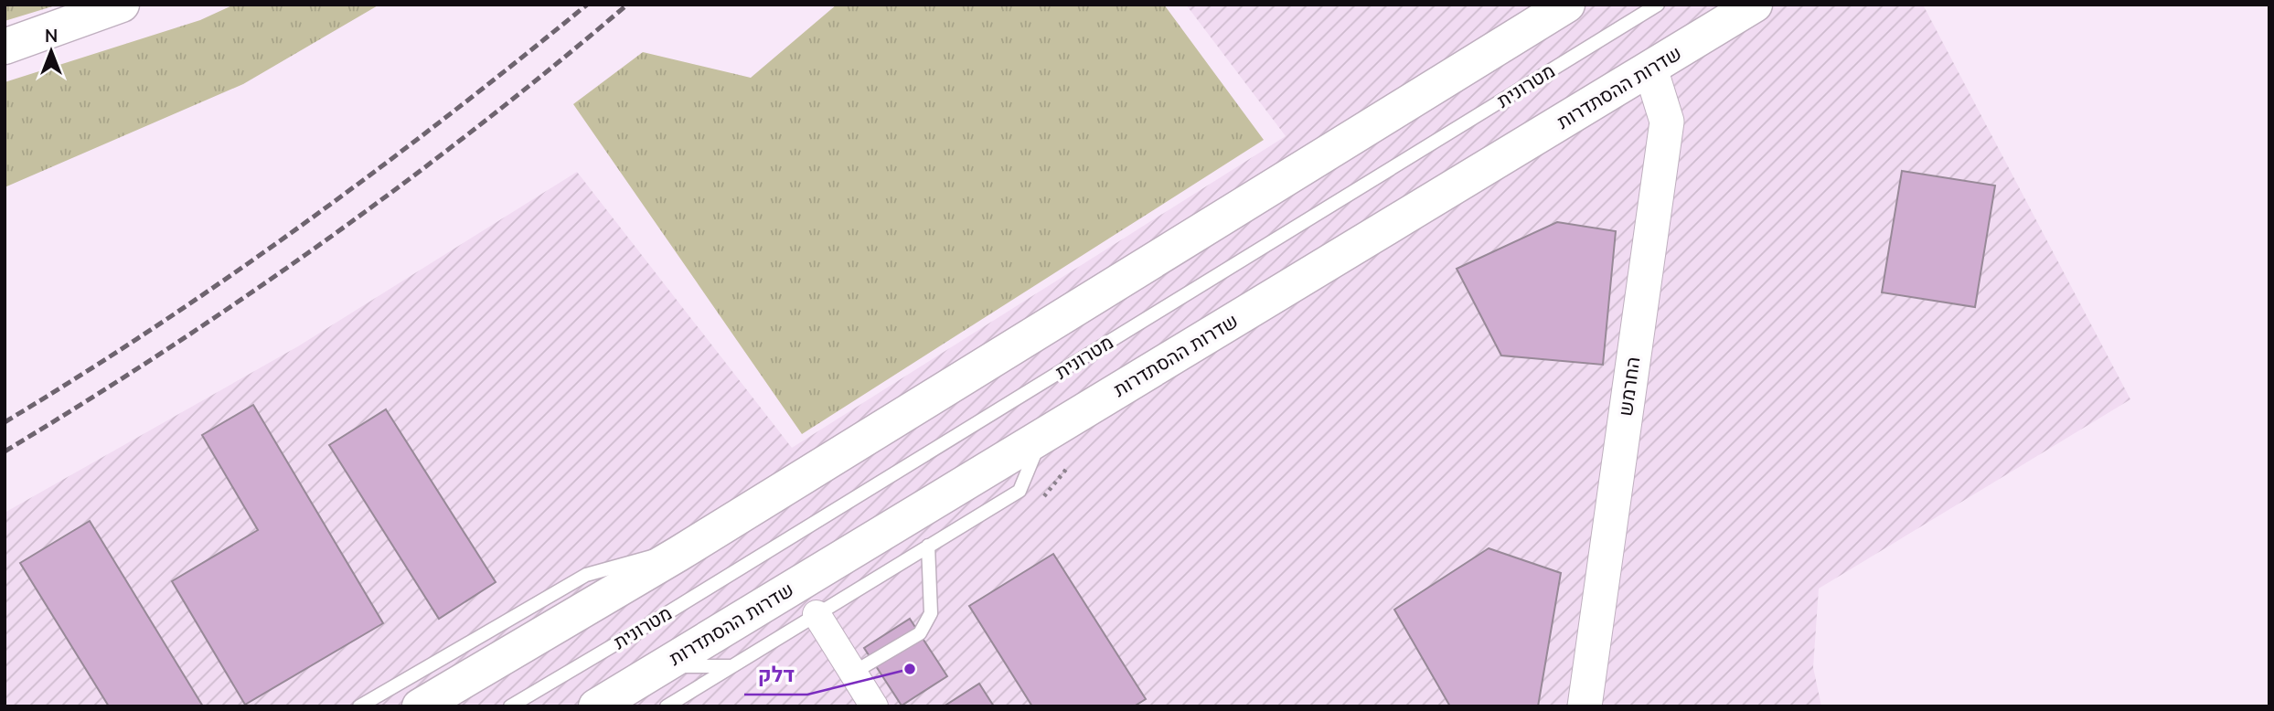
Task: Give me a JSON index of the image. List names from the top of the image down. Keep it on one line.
{"streets":{"highway":["שדרות ההסתדרות"],"street":["החרמש"],"lane":["מטרונית"]},"crossings":[["שדרות ההסתדרות","החרמש"]],"places":["דלק"],"north":"top"}
